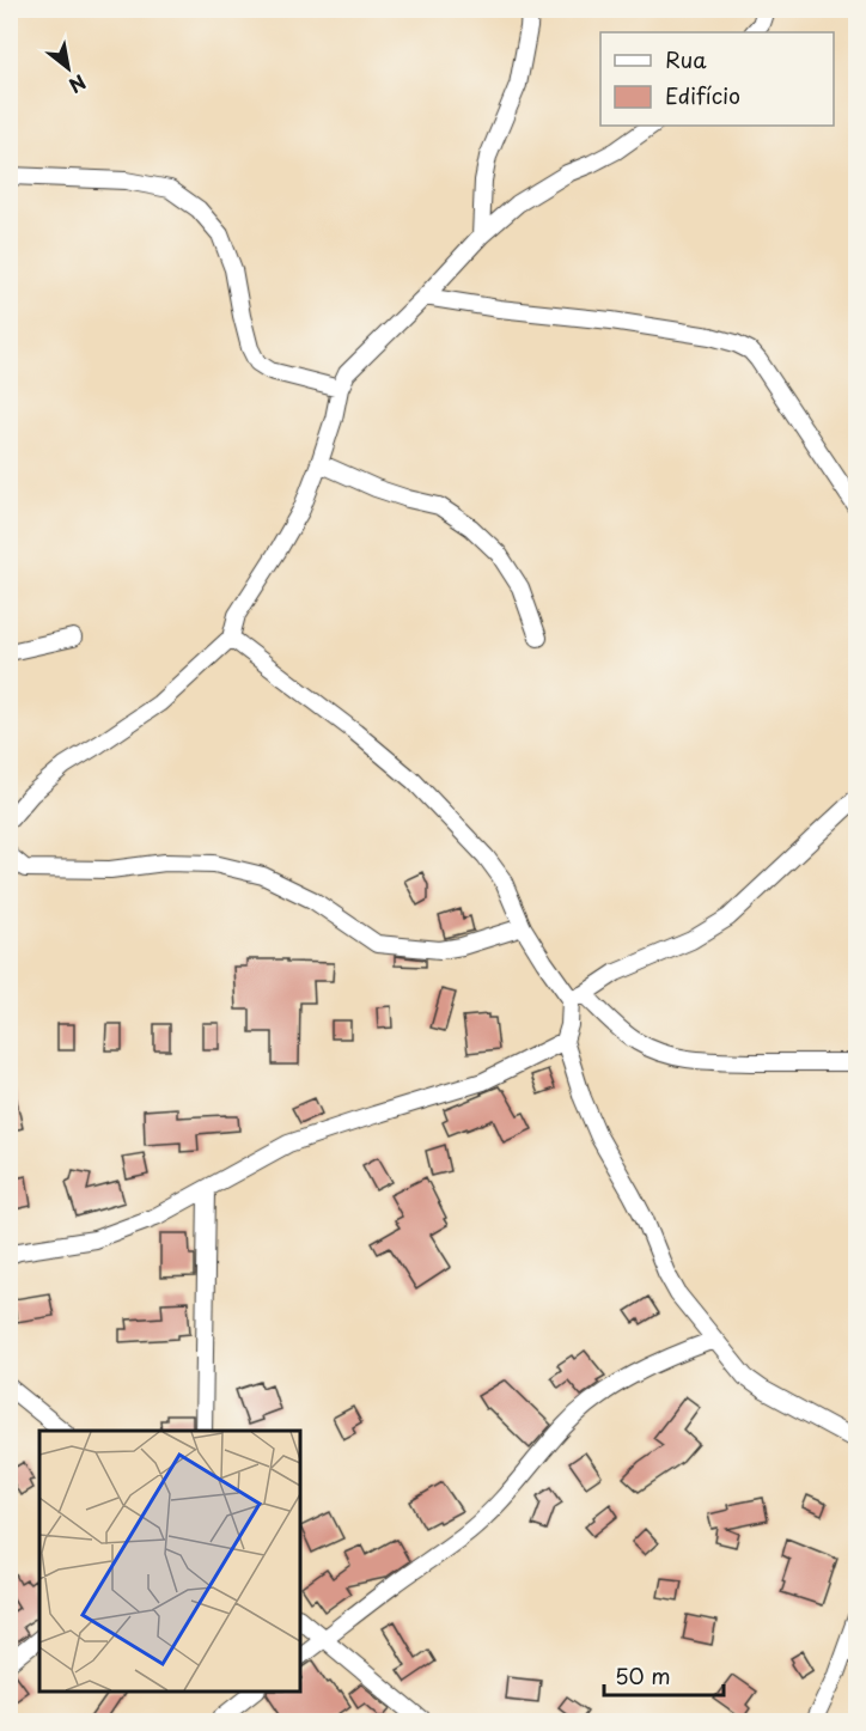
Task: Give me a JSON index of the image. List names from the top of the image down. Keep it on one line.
{"legend":["Rua","Edifício"],"scale_bar":"50 m","north":"bottom right"}
